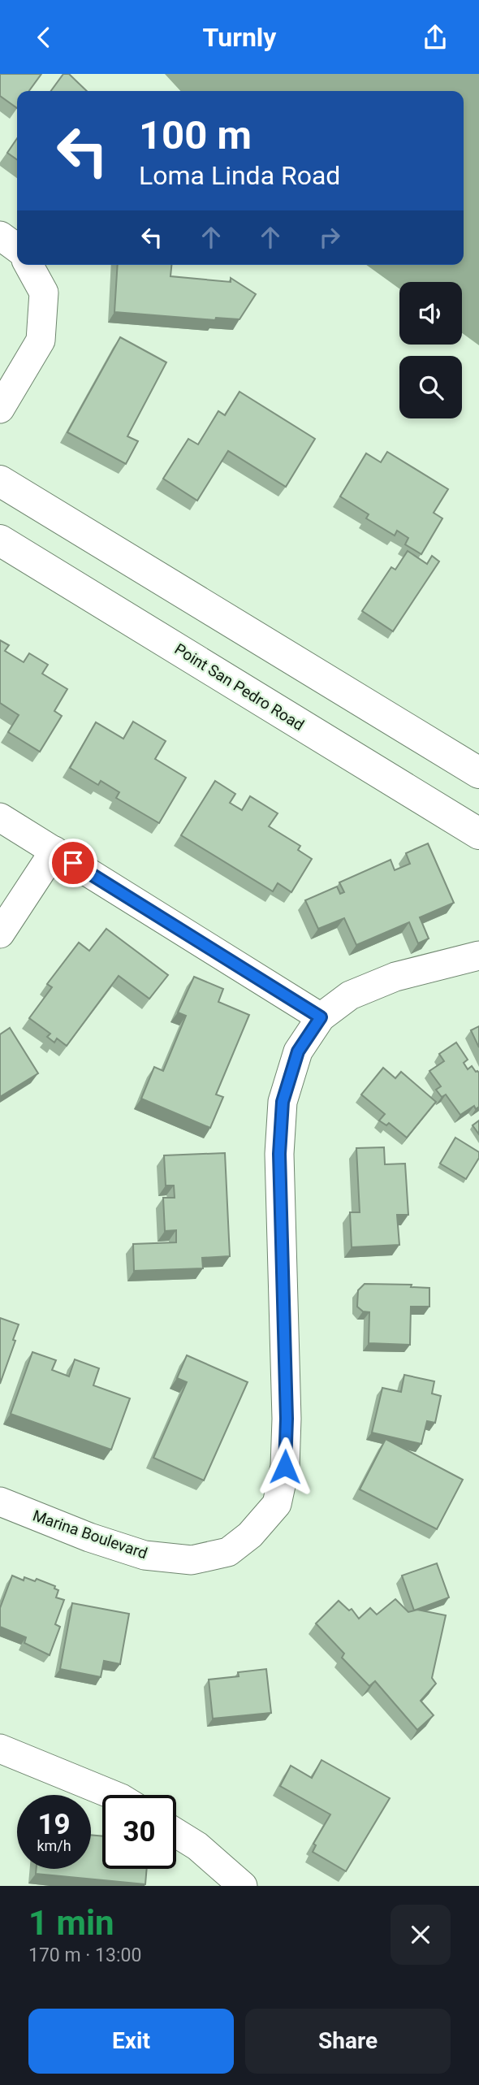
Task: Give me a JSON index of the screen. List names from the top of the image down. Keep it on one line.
{"streets":{"main road":["Point San Pedro Road"],"street":["Marina Boulevard"]},"page":{"header":"Turnly","turn":["100 m","Loma Linda Road"],"speed":"19 km/h","limit":"30","heading":["1 min","170 m · 13:00"],"buttons":["Exit","Share"]}}
